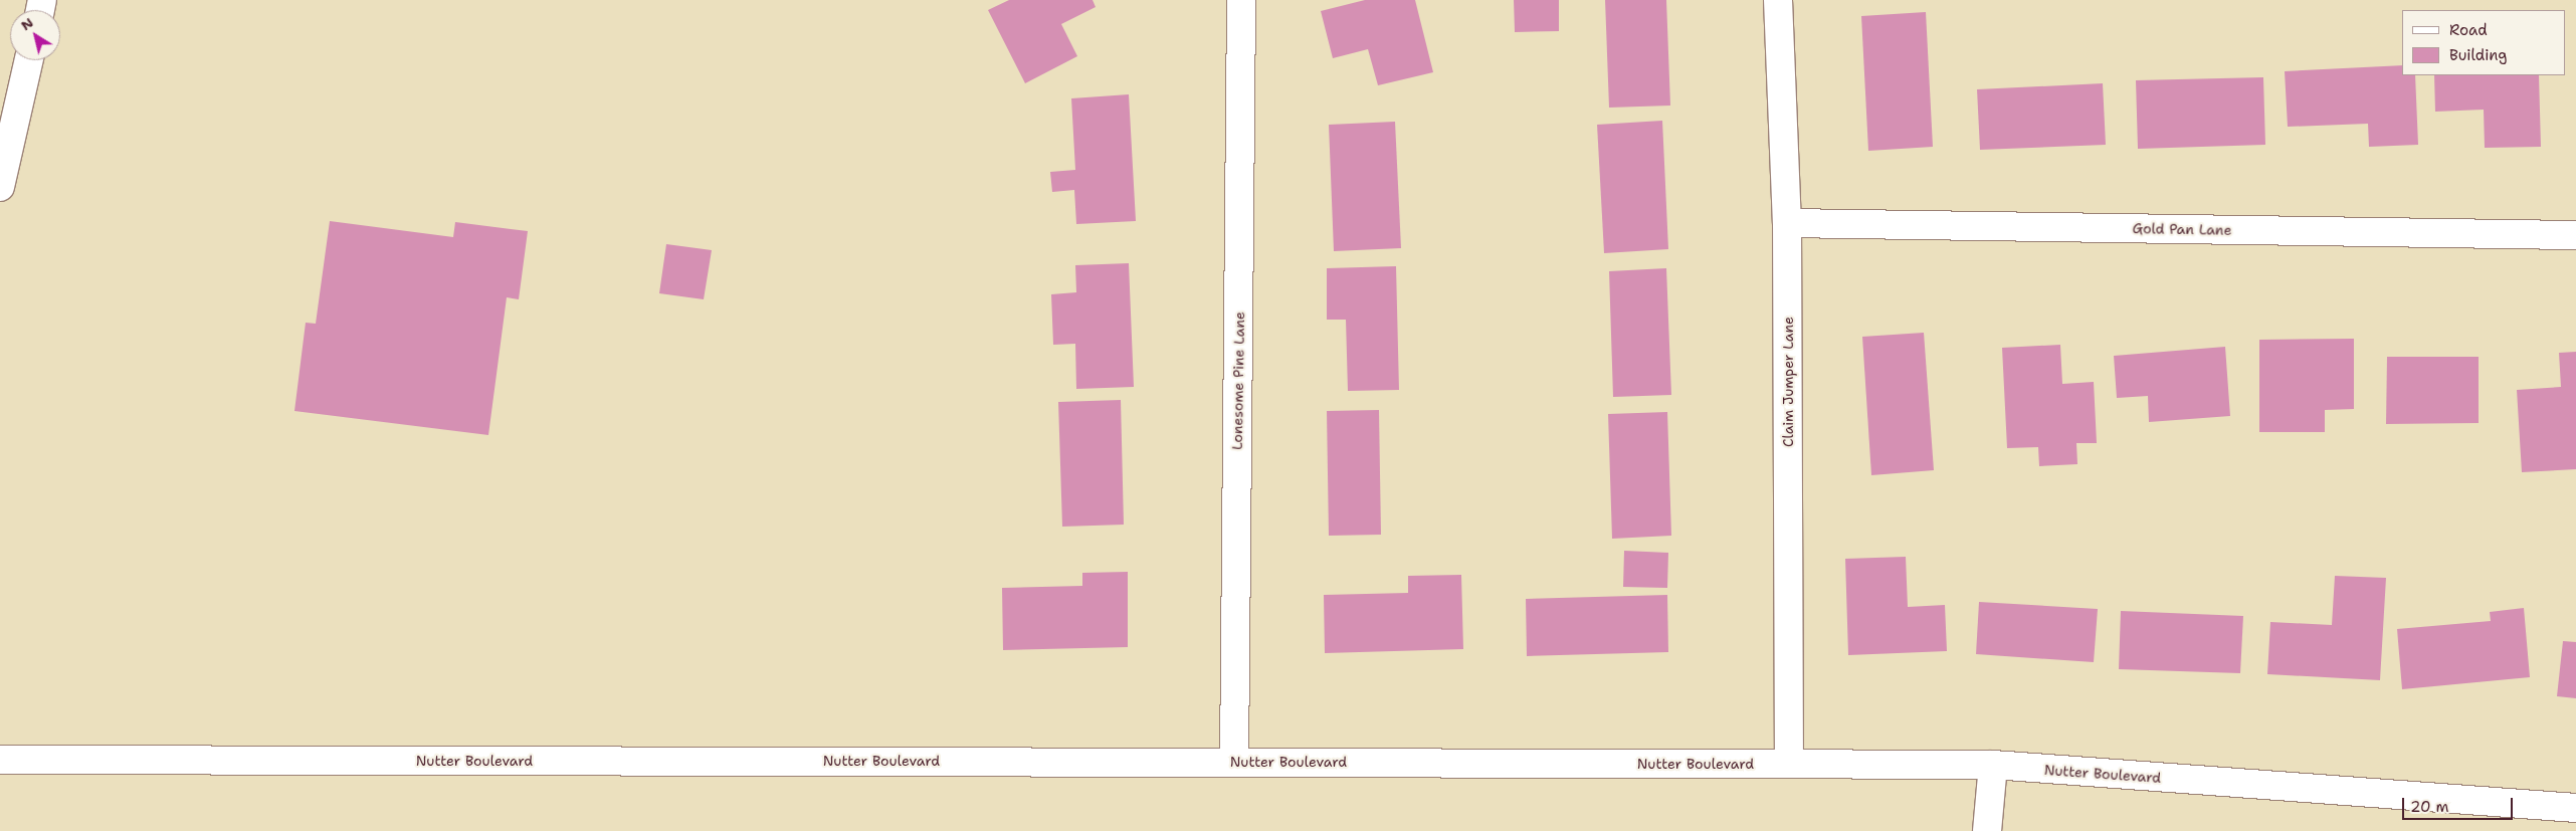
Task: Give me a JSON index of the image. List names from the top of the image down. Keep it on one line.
{"streets":{"street":["Gold Pan Lane","Lonesome Pine Lane","Claim Jumper Lane","Nutter Boulevard"]},"crossings":[["Gold Pan Lane","Claim Jumper Lane"],["Lonesome Pine Lane","Nutter Boulevard"],["Claim Jumper Lane","Nutter Boulevard"]],"legend":["Road","Building"],"scale_bar":"20 m","north":"top left"}
